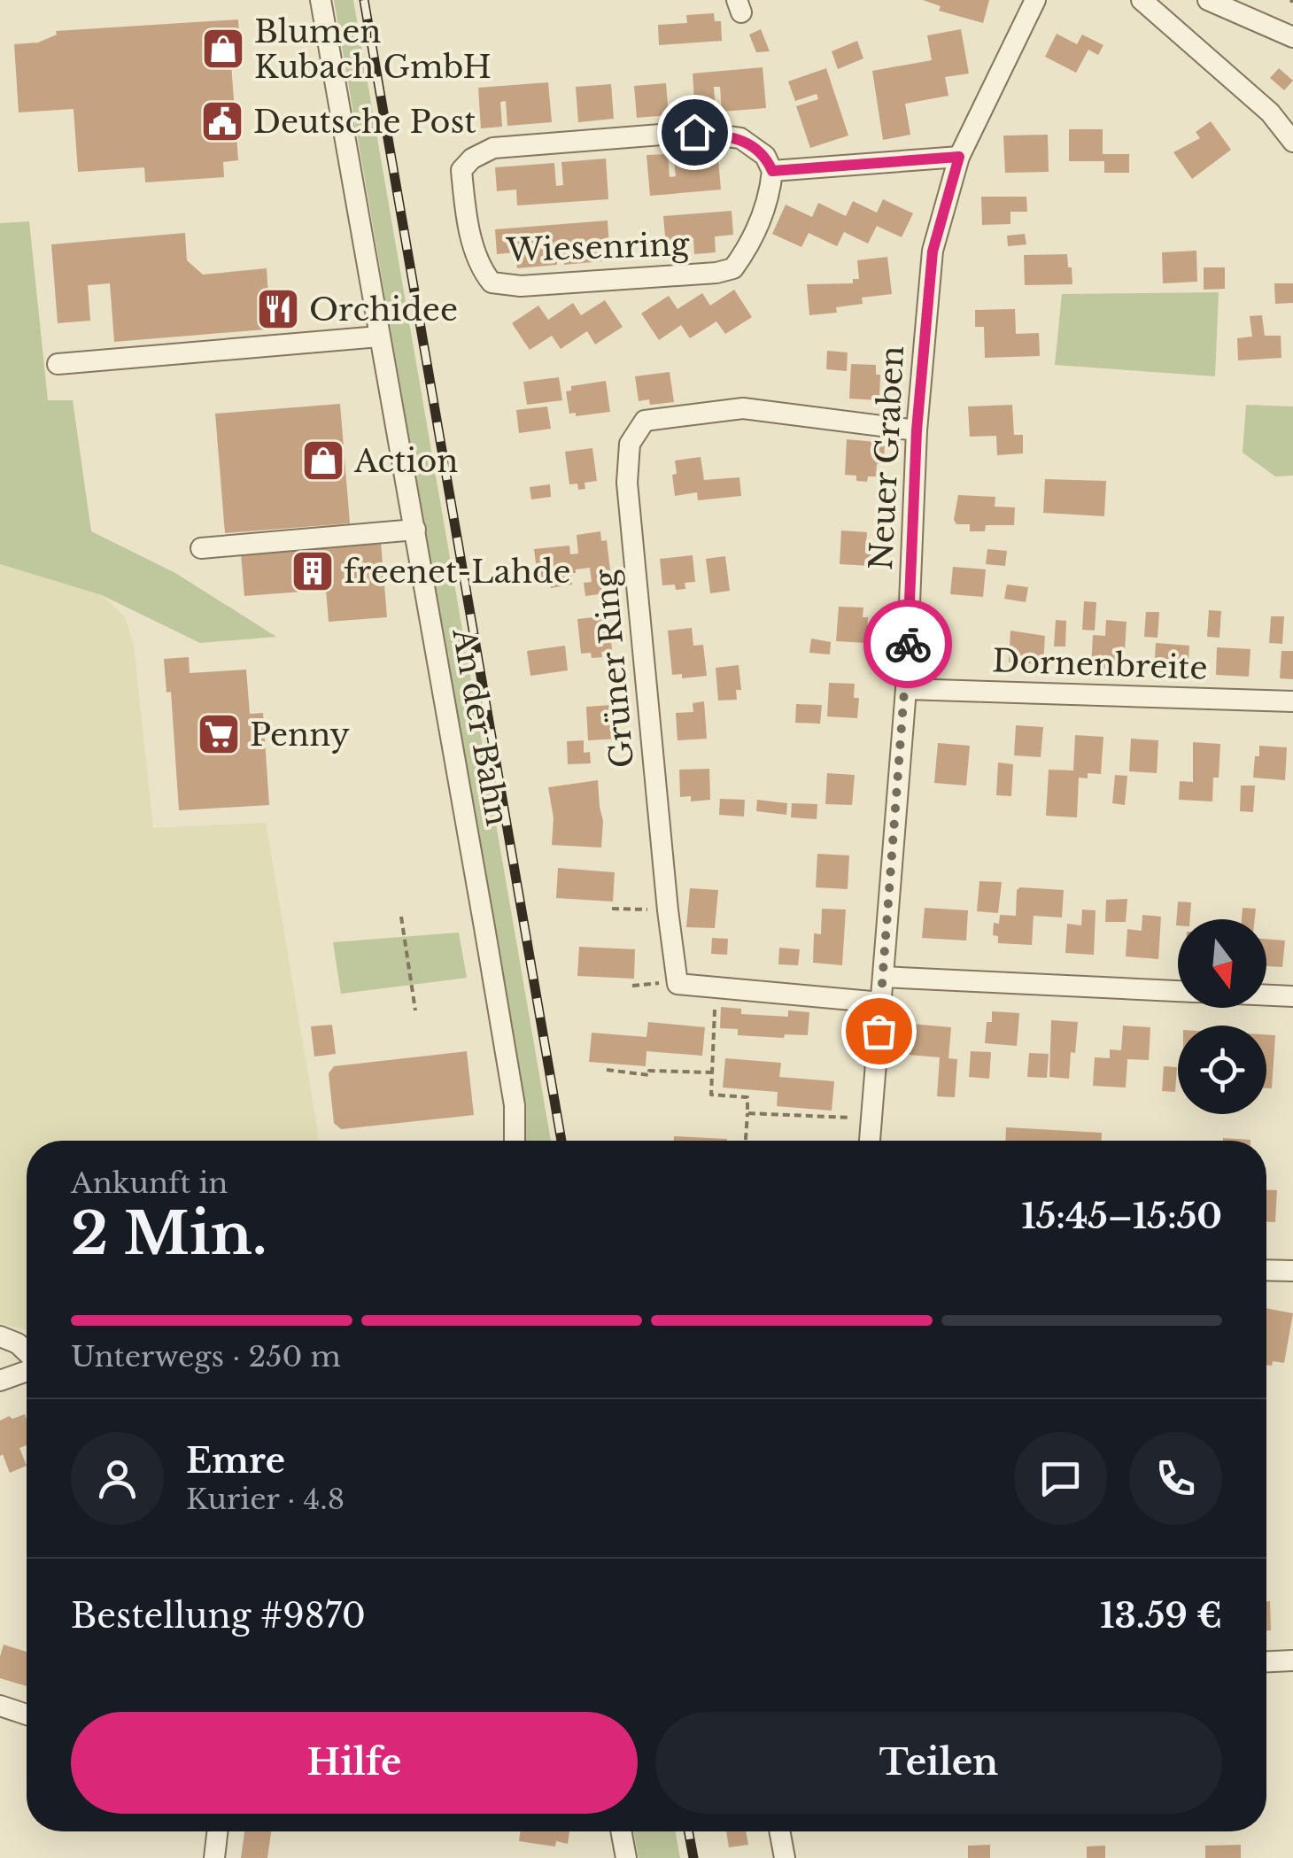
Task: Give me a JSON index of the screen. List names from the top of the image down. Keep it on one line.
{"streets":{"street":["Wiesenring","Neuer Graben","Dornenbreite","Grüner Ring","An der Bahn"]},"crossings":[["Neuer Graben","Dornenbreite"],["Neuer Graben","Grüner Ring"]],"places":{"shop":["Blumen Kubach GmbH","Action"],"public building":["Deutsche Post"],"restaurant":["Orchidee"],"building":["freenet-Lahde"],"supermarket":["Penny"]},"north":"bottom","page":{"heading":["2 Min.","Ankunft in","15:45–15:50"],"panel":["Emre","Kurier · 4.8","Bestellung #9870","13.59 €"],"bar":"Unterwegs · 250 m","buttons":["Hilfe","Teilen"]}}
